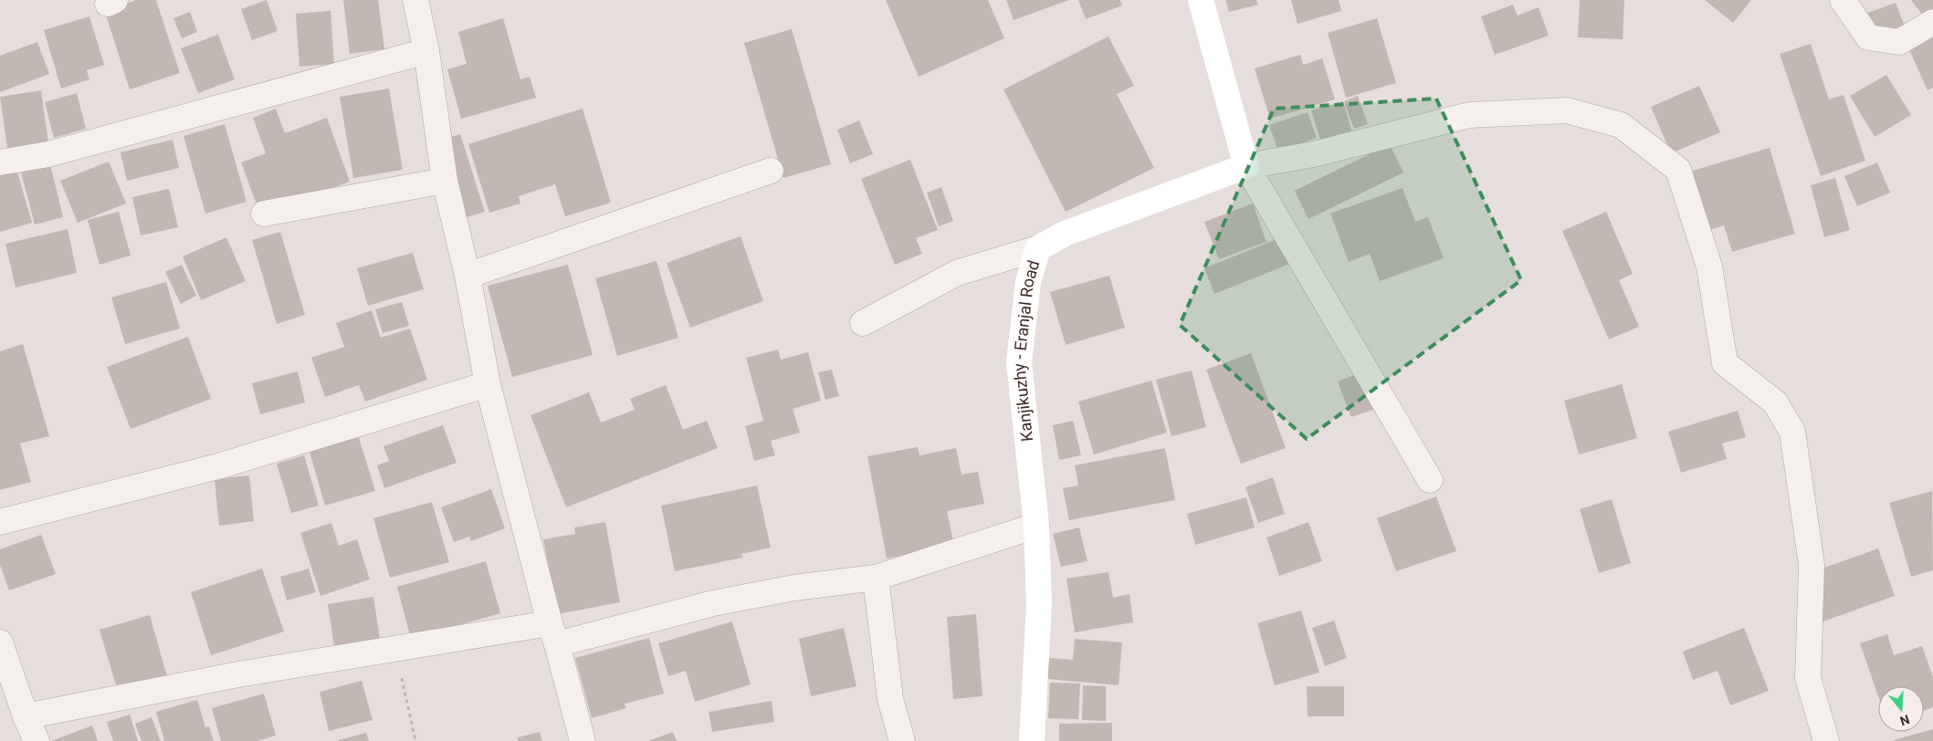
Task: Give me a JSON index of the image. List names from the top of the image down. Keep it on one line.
{"streets":{"main road":["Kanjikuzhy - Eranjal Road"]},"north":"bottom"}
